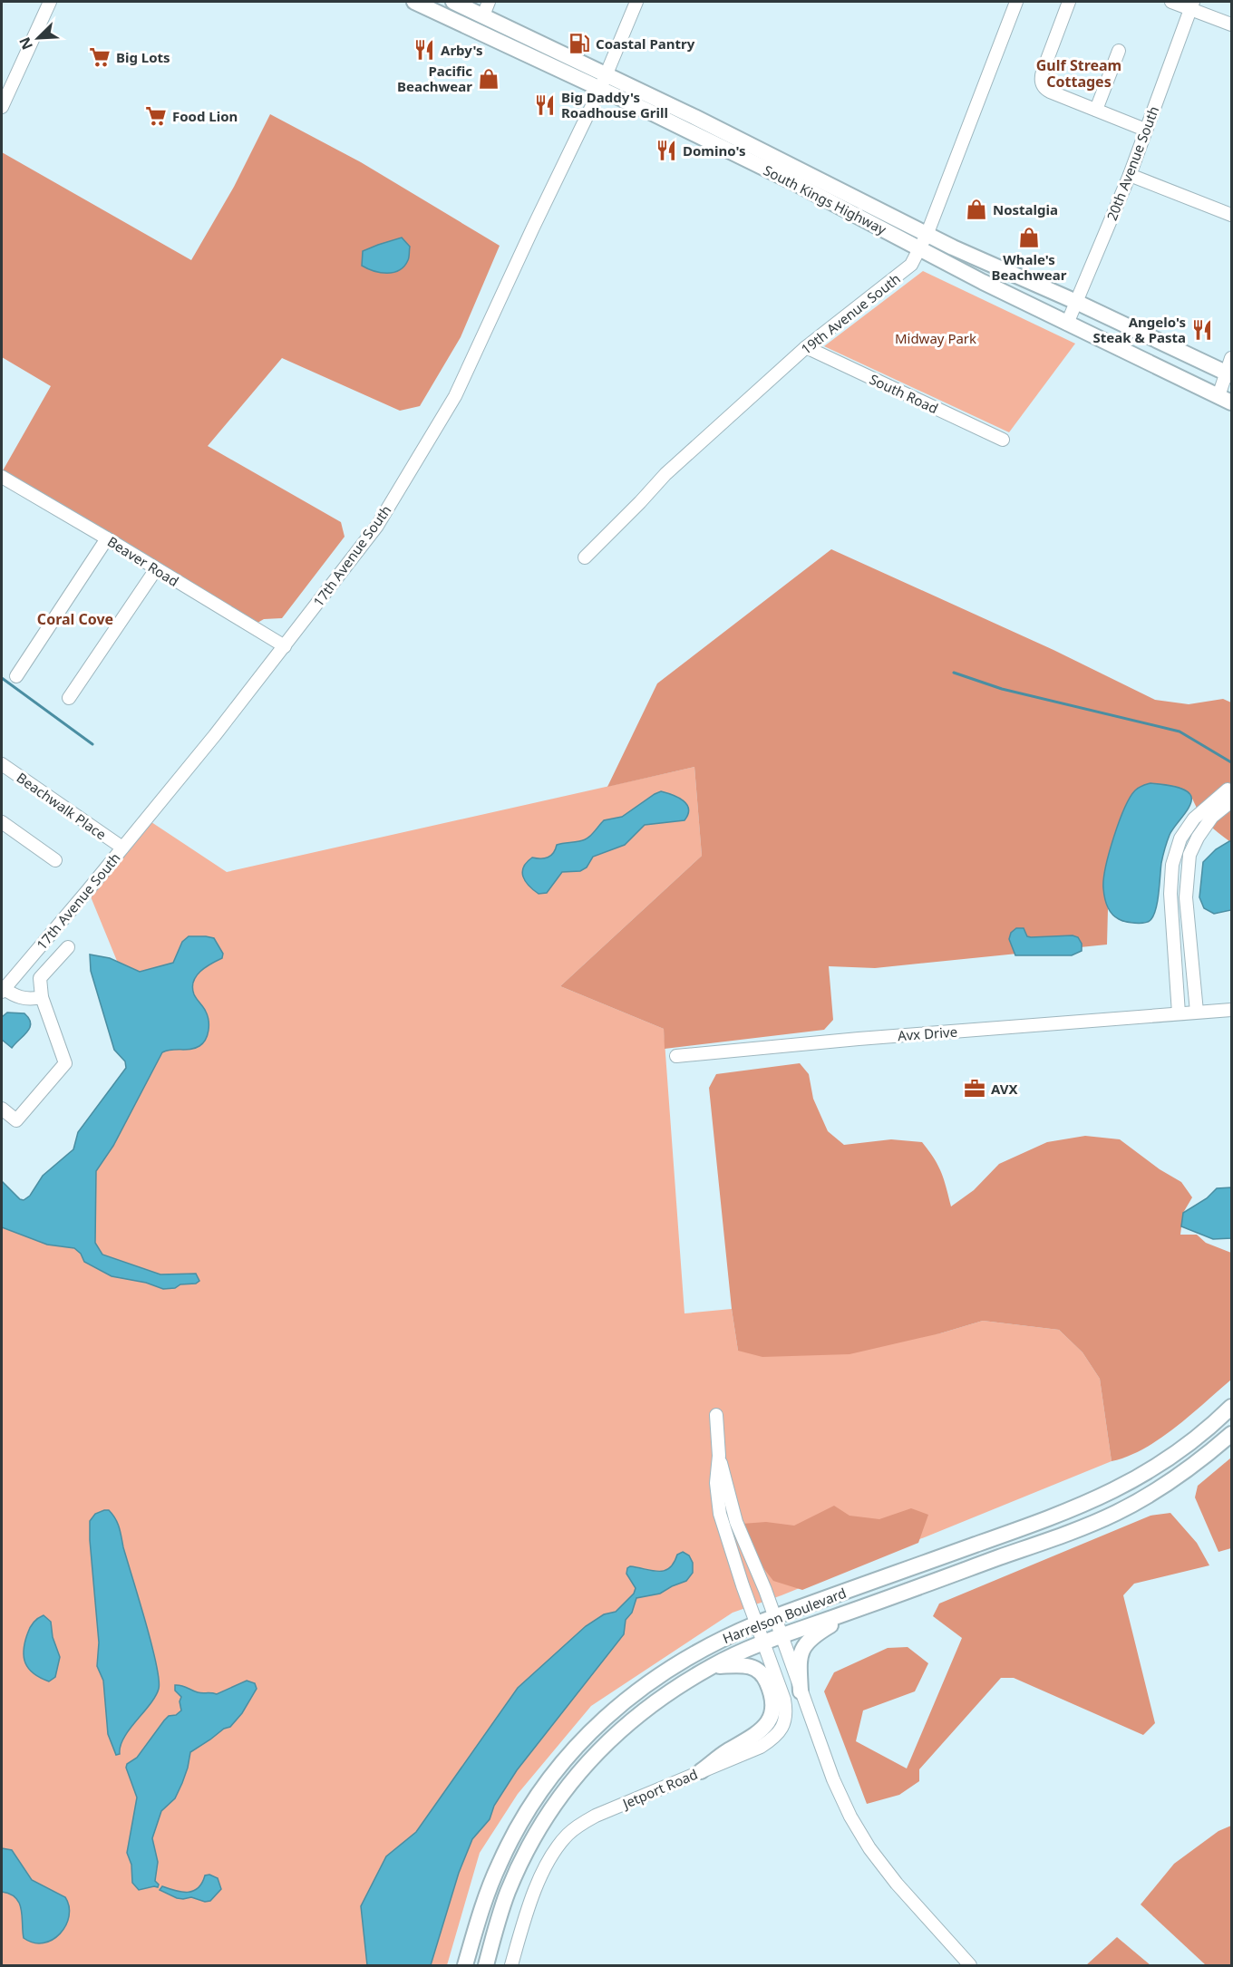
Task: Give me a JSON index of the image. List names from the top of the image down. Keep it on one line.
{"streets":{"main road":["South Kings Highway","Harrelson Boulevard"],"street":["20th Avenue South","19th Avenue South","South Road","17th Avenue South","Beaver Road","Beachwalk Place","Avx Drive","Jetport Road"]},"crossings":[["20th Avenue South","South Kings Highway"],["South Kings Highway","19th Avenue South"],["South Kings Highway","17th Avenue South"],["19th Avenue South","South Road"],["17th Avenue South","Beaver Road"],["17th Avenue South","Beachwalk Place"],["Harrelson Boulevard","Jetport Road"]],"districts":["Gulf Stream Cottages","Coral Cove"],"parks":["Midway Park"],"places":{"fuel station":["Coastal Pantry"],"restaurant":["Arby's","Big Daddy's Roadhouse Grill","Domino's","Angelo's Steak & Pasta"],"supermarket":["Big Lots","Food Lion"],"shop":["Pacific Beachwear","Nostalgia","Whale's Beachwear"],"office":["AVX"]},"north":"bottom left"}
